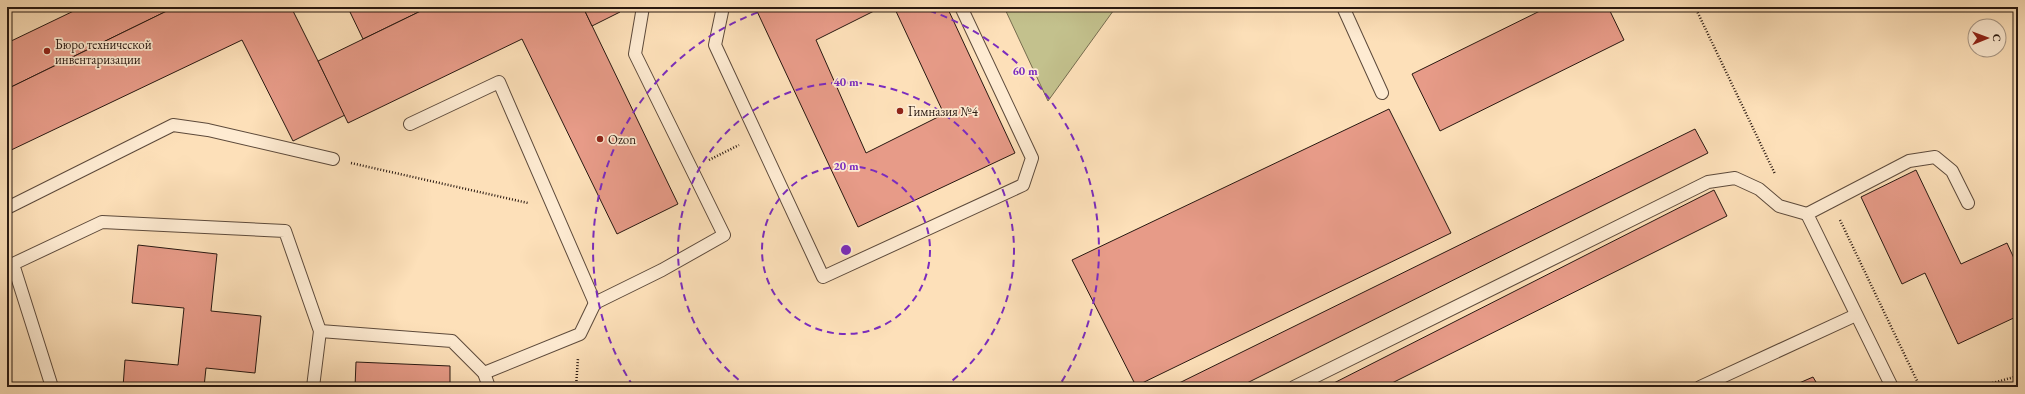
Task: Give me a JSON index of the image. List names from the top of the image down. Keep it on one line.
{"places":["Бюро технической инвентаризации","Гимназия №4","Ozon"],"north":"right","rings":["60 m","40 m","20 m"]}
